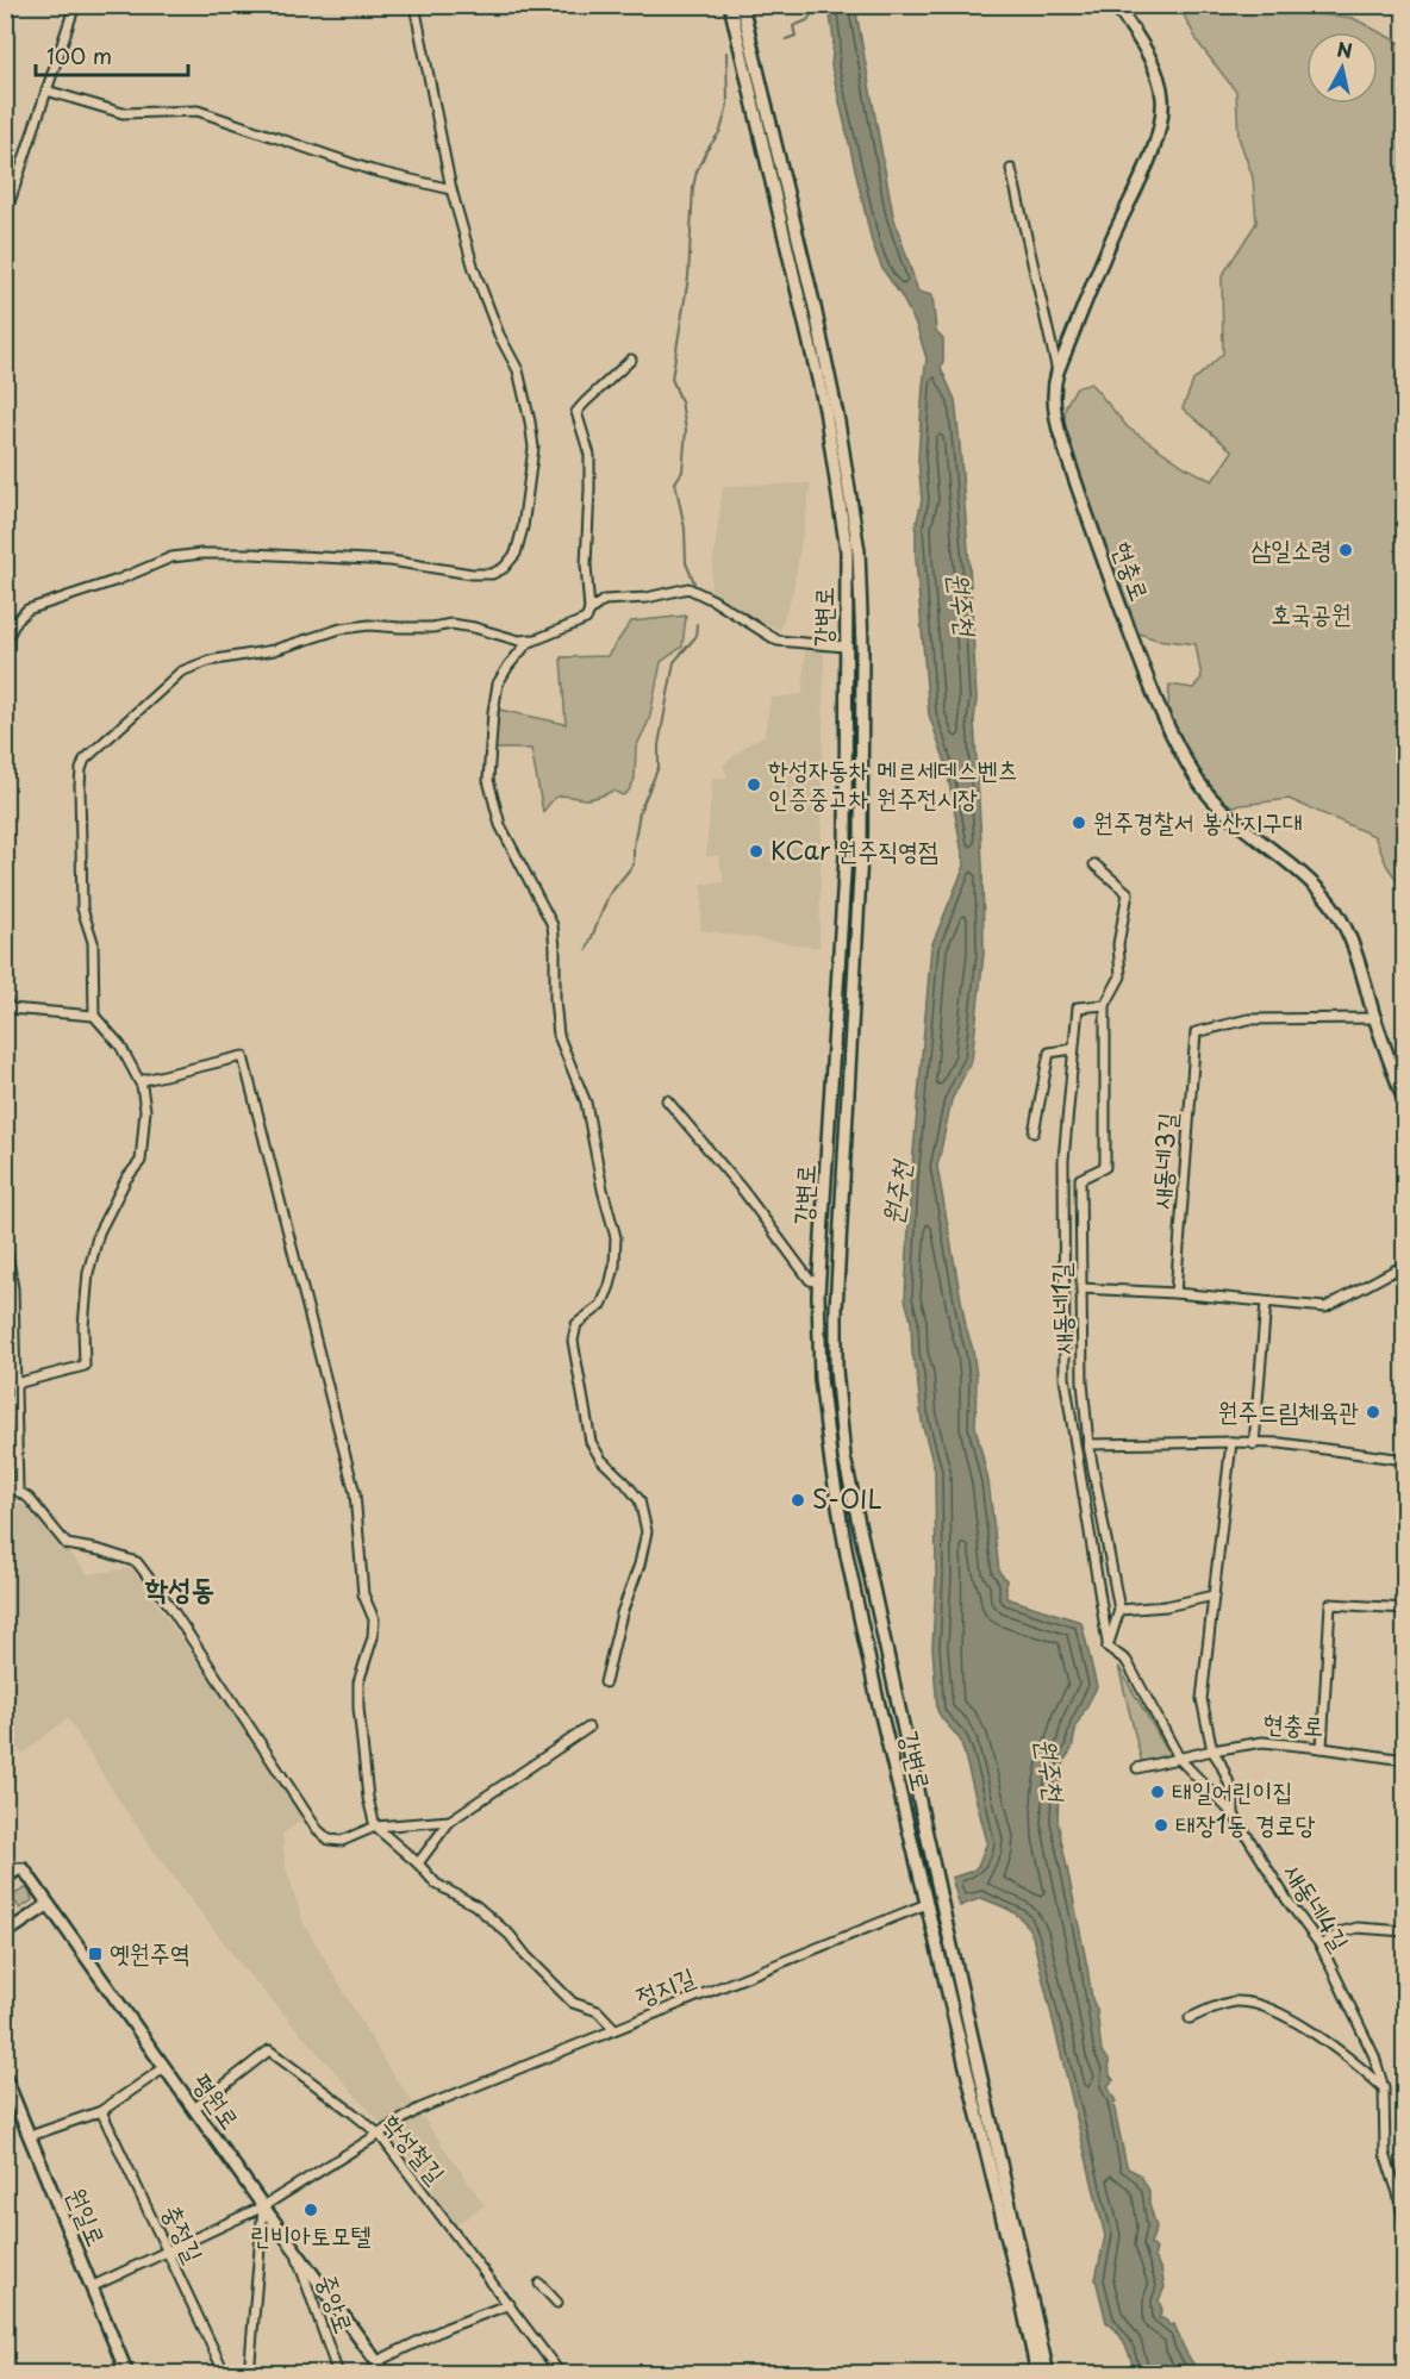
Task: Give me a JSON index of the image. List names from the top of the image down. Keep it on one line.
{"streets":{"street":["현충로","강변로","새동네3길","새동네1길","새동네4길","정지길","평원로","학성철길","원일로","충정길","중앙로"]},"crossings":[["현충로","새동네3길"],["현충로","새동네4길"],["강변로","정지길"],["정지길","평원로"],["정지길","학성철길"],["정지길","원일로"],["정지길","충정길"],["평원로","학성철길"],["평원로","중앙로"]],"districts":["학성동"],"water":["원주천"],"parks":["호국공원"],"places":{"other":["삼일소령","한성자동차 메르세데스벤츠 인증중고차 원주전시장","원주경찰서 봉산지구대","KCar 원주직영점","원주드림체육관","S-OIL","태일어린이집","태장1동 경로당","린비아토모텔"],"transit":["옛원주역"]},"scale_bar":"100 m","north":"top"}
